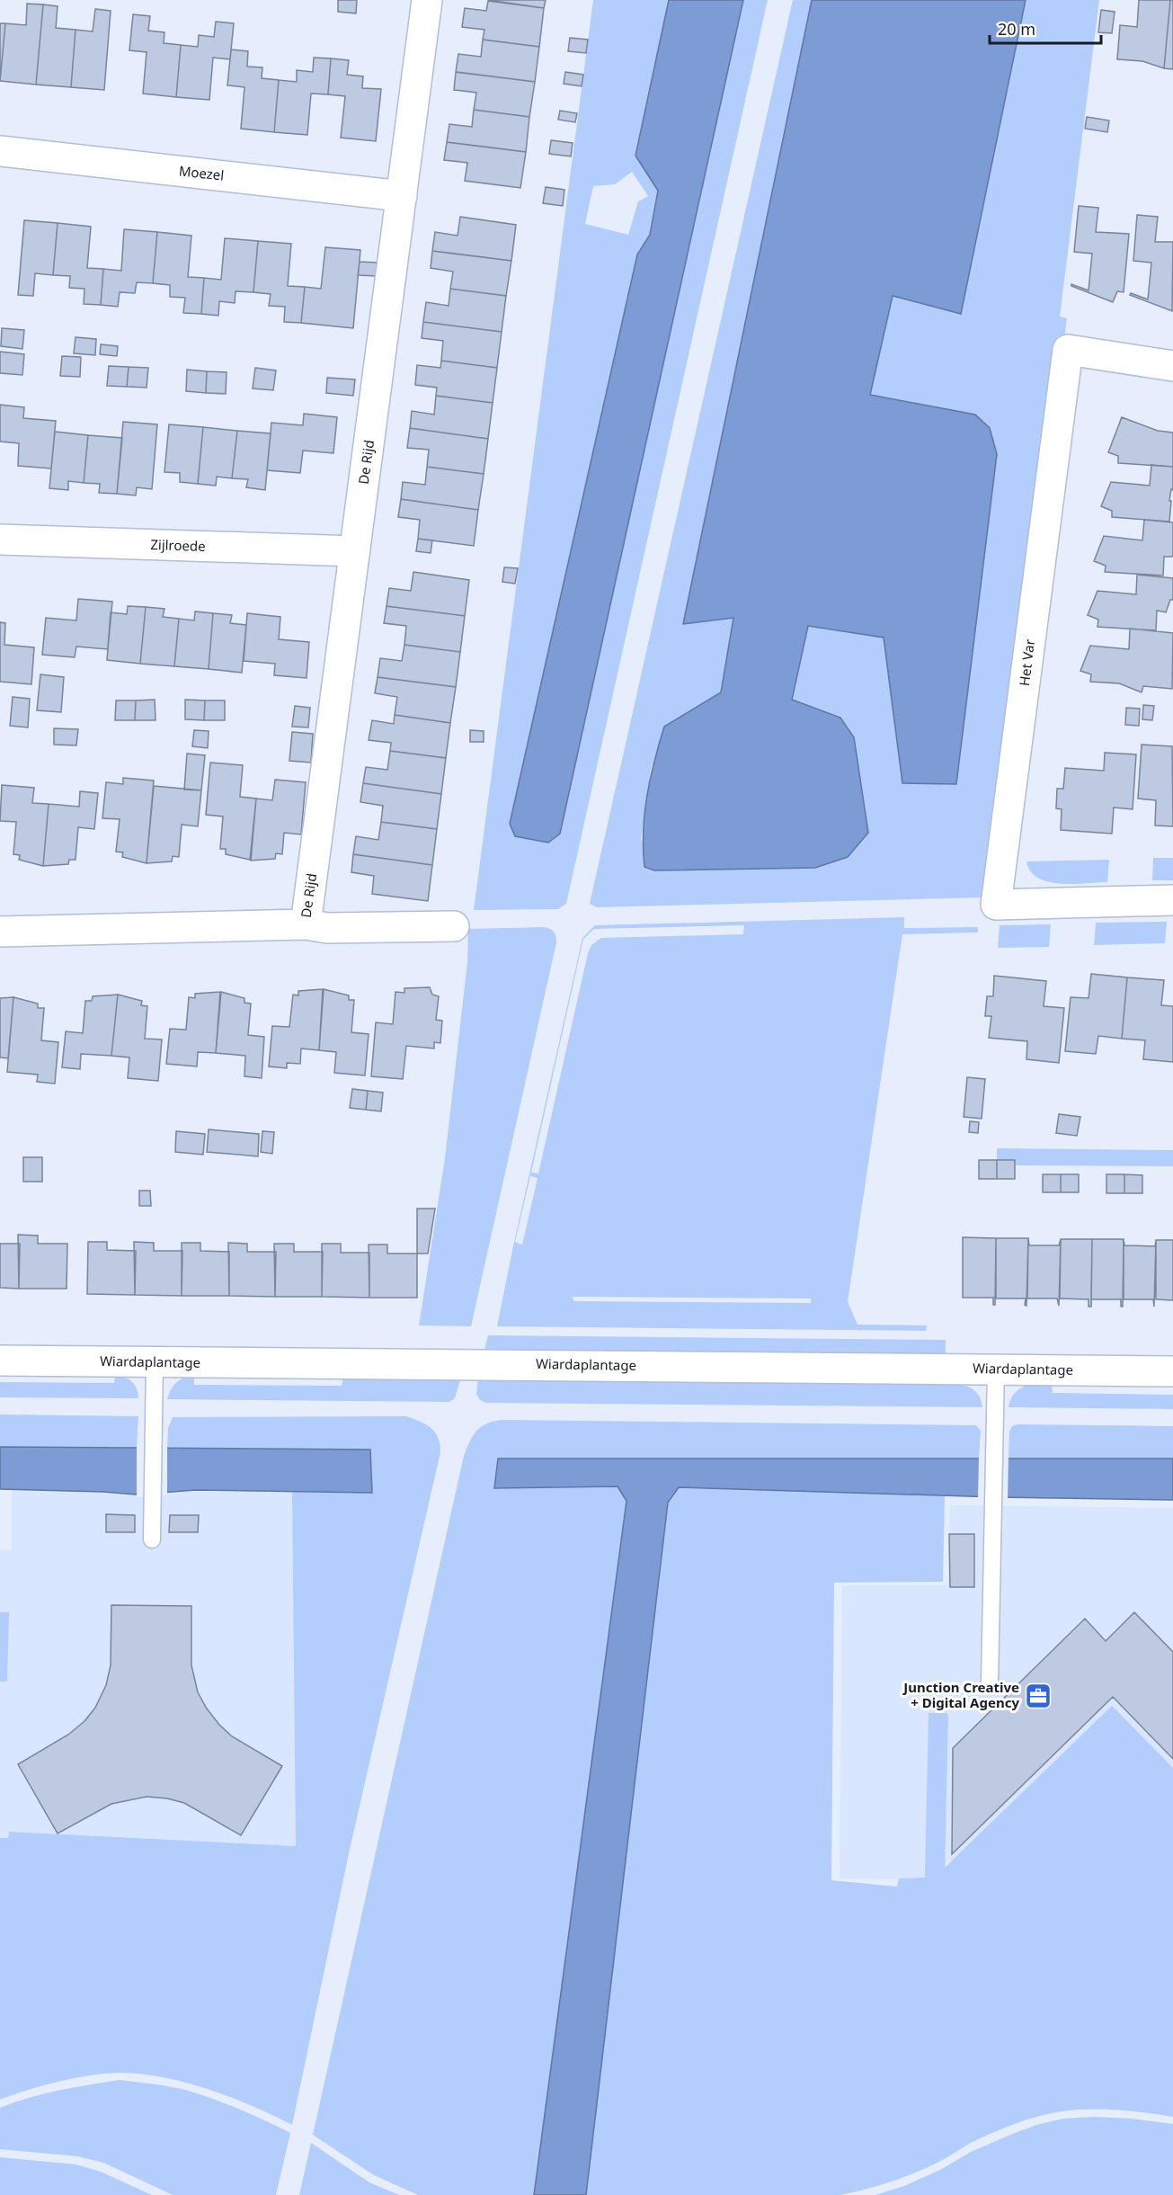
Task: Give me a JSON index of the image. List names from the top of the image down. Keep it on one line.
{"streets":{"street":["Moezel","De Rijd","Zijlroede","Het Var","Wiardaplantage"]},"crossings":[["Moezel","De Rijd"],["De Rijd","Zijlroede"]],"places":{"office":["Junction Creative + Digital Agency"]},"scale_bar":"20 m"}
